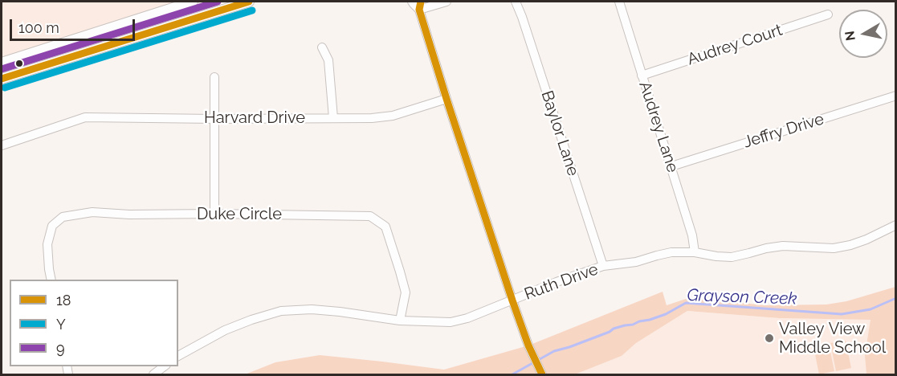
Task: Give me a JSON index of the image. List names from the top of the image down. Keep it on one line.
{"streets":{"street":["Audrey Court","Harvard Drive","Audrey Lane","Jeffry Drive","Baylor Lane","Duke Circle","Ruth Drive"]},"crossings":[["Audrey Court","Audrey Lane"],["Audrey Lane","Jeffry Drive"],["Audrey Lane","Ruth Drive"],["Baylor Lane","Ruth Drive"],["Duke Circle","Ruth Drive"]],"water":["Grayson Creek"],"places":["Valley View Middle School"],"lines":["transit line 18","transit line 9","transit line Y"],"legend":["18","Y","9"],"scale_bar":"100 m","north":"left"}
